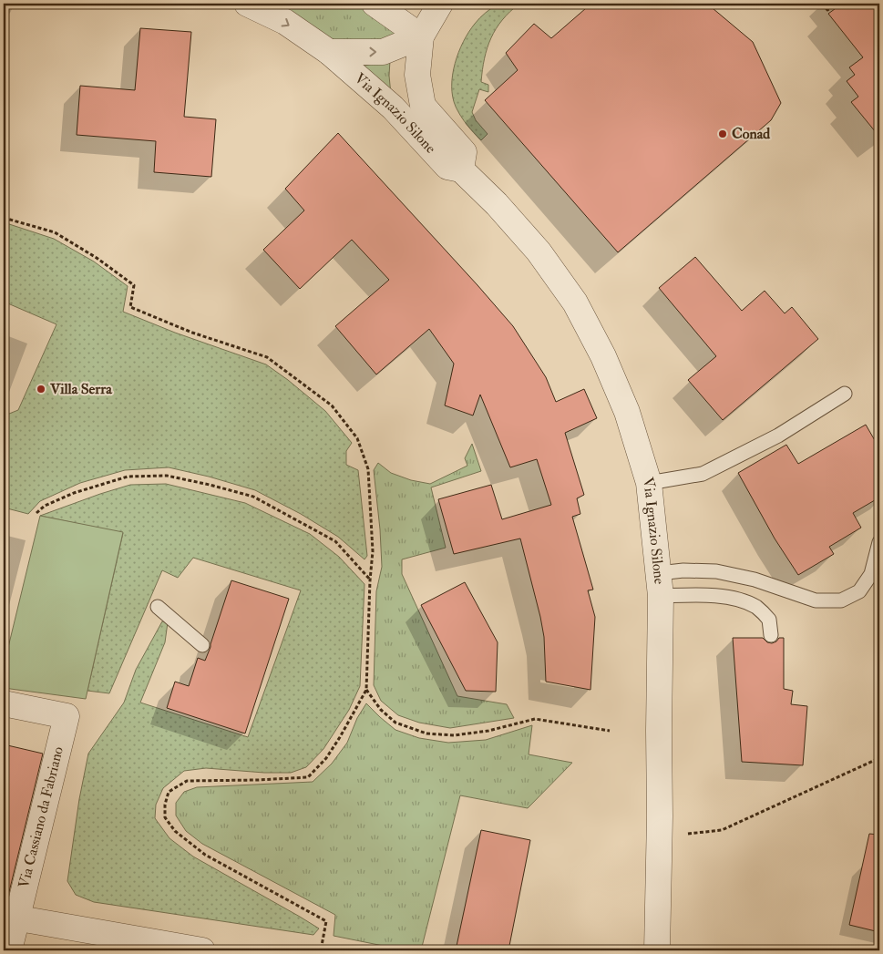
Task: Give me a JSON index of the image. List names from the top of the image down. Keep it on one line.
{"streets":{"street":["Via Ignazio Silone","Via Cassiano da Fabriano"]},"places":["Conad","Villa Serra"]}
